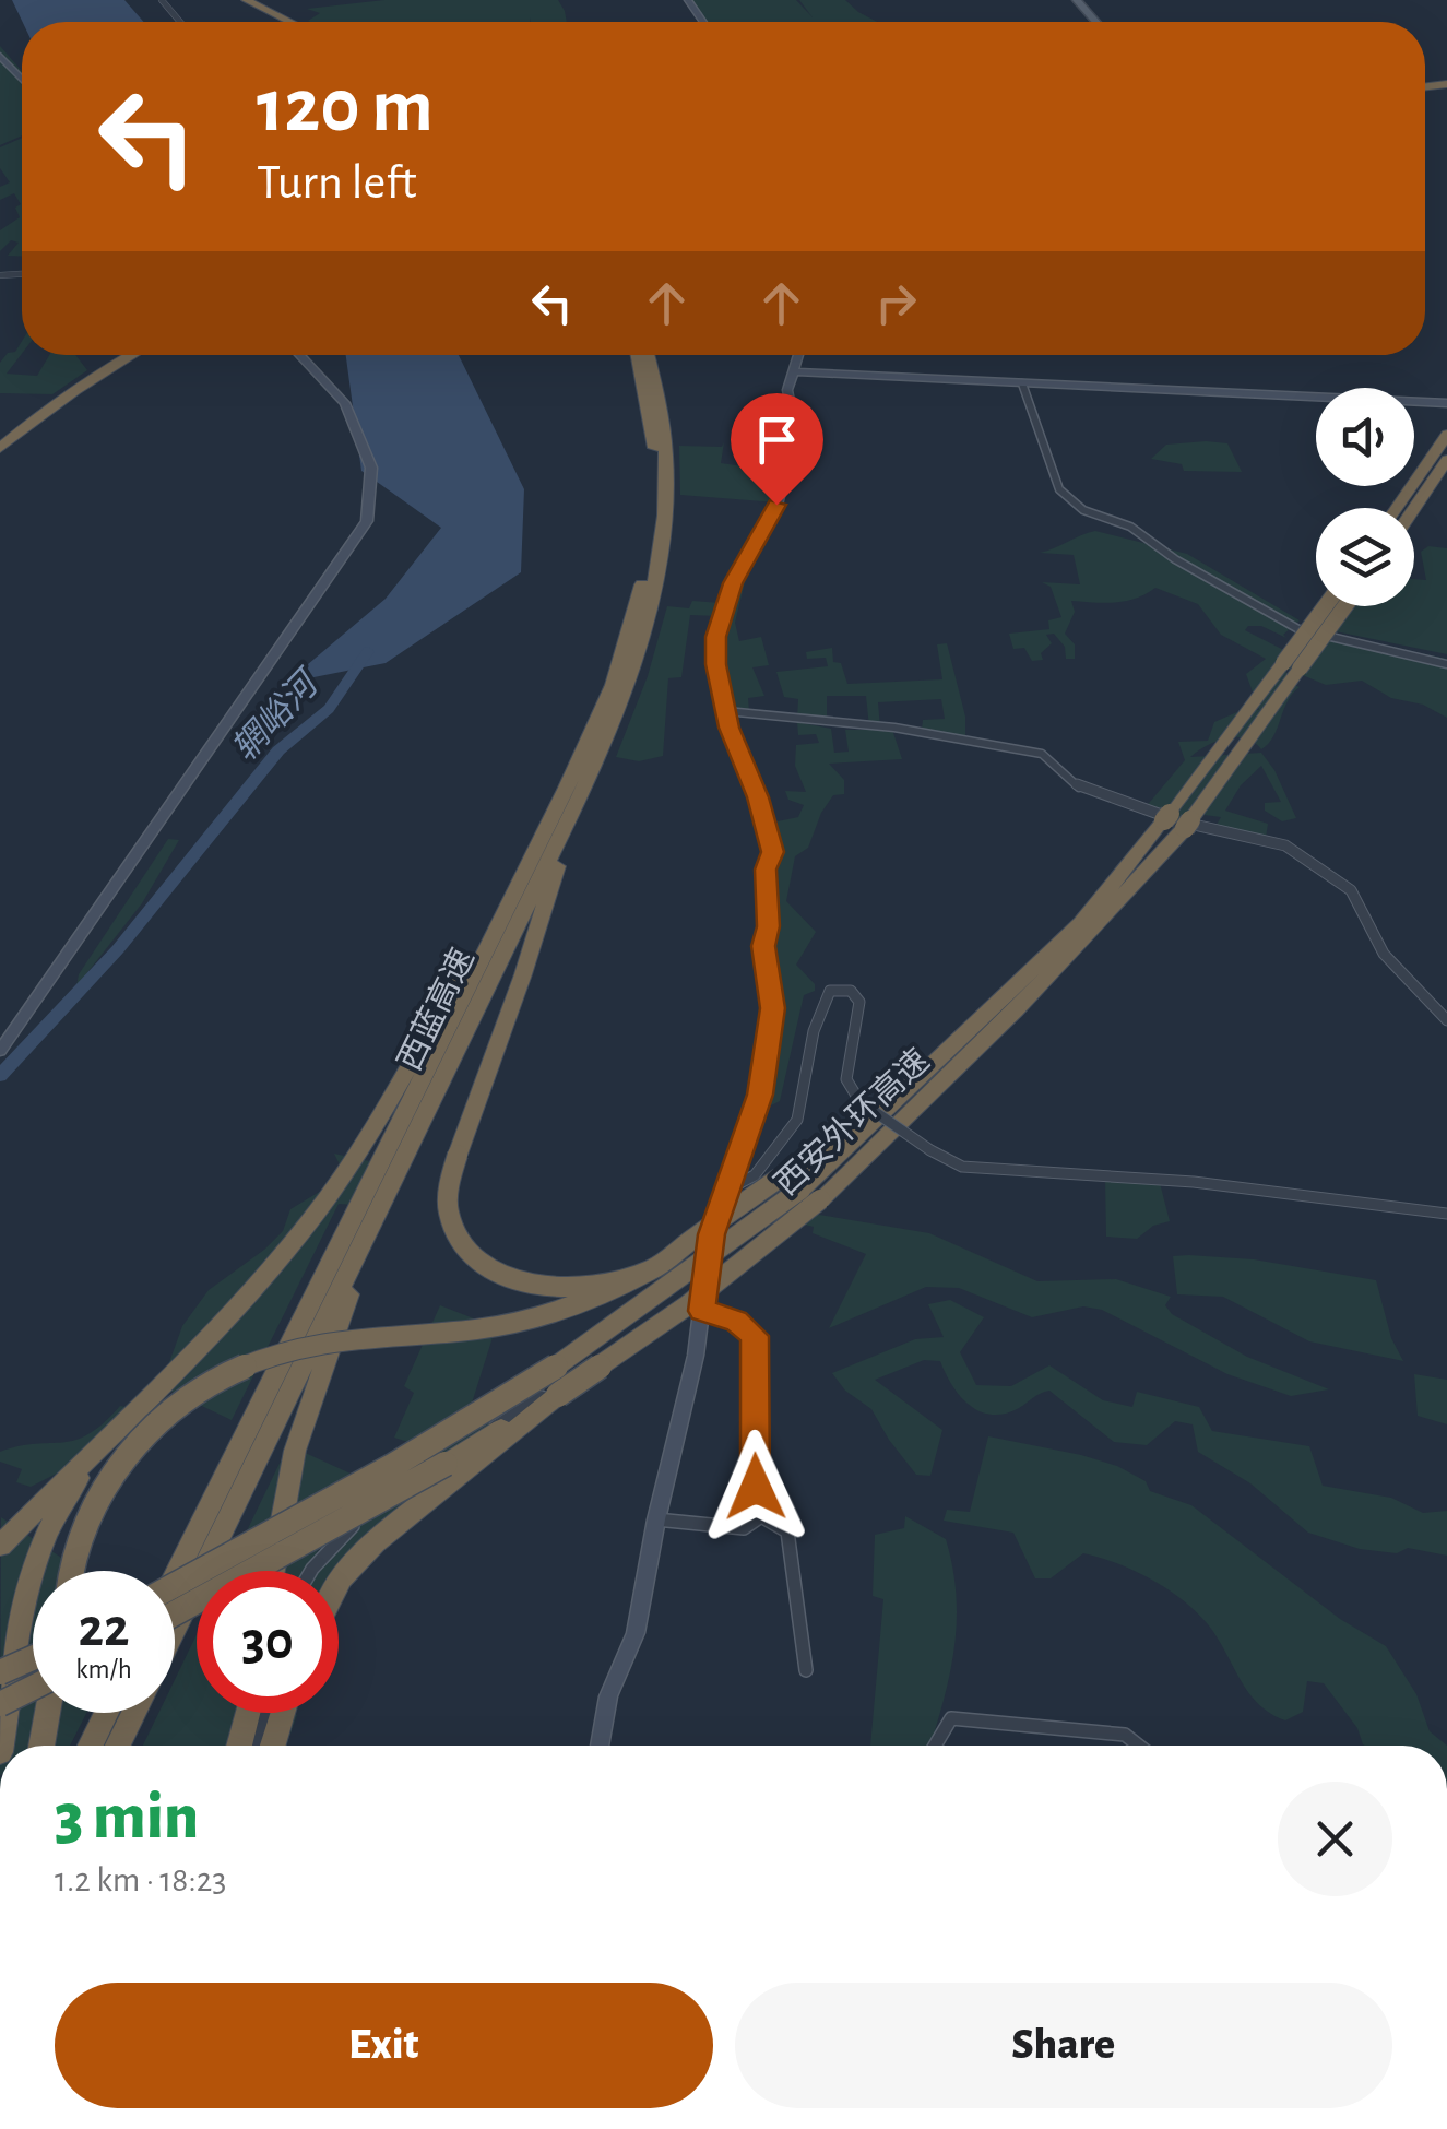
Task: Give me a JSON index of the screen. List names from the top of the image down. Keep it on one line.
{"streets":{"highway":["西蓝高速","西安外环高速"]},"water":["辋峪河"],"page":{"turn":["120 m","Turn left"],"speed":"22 km/h","limit":"30","heading":["3 min","1.2 km · 18:23"],"buttons":["Exit","Share"]}}
